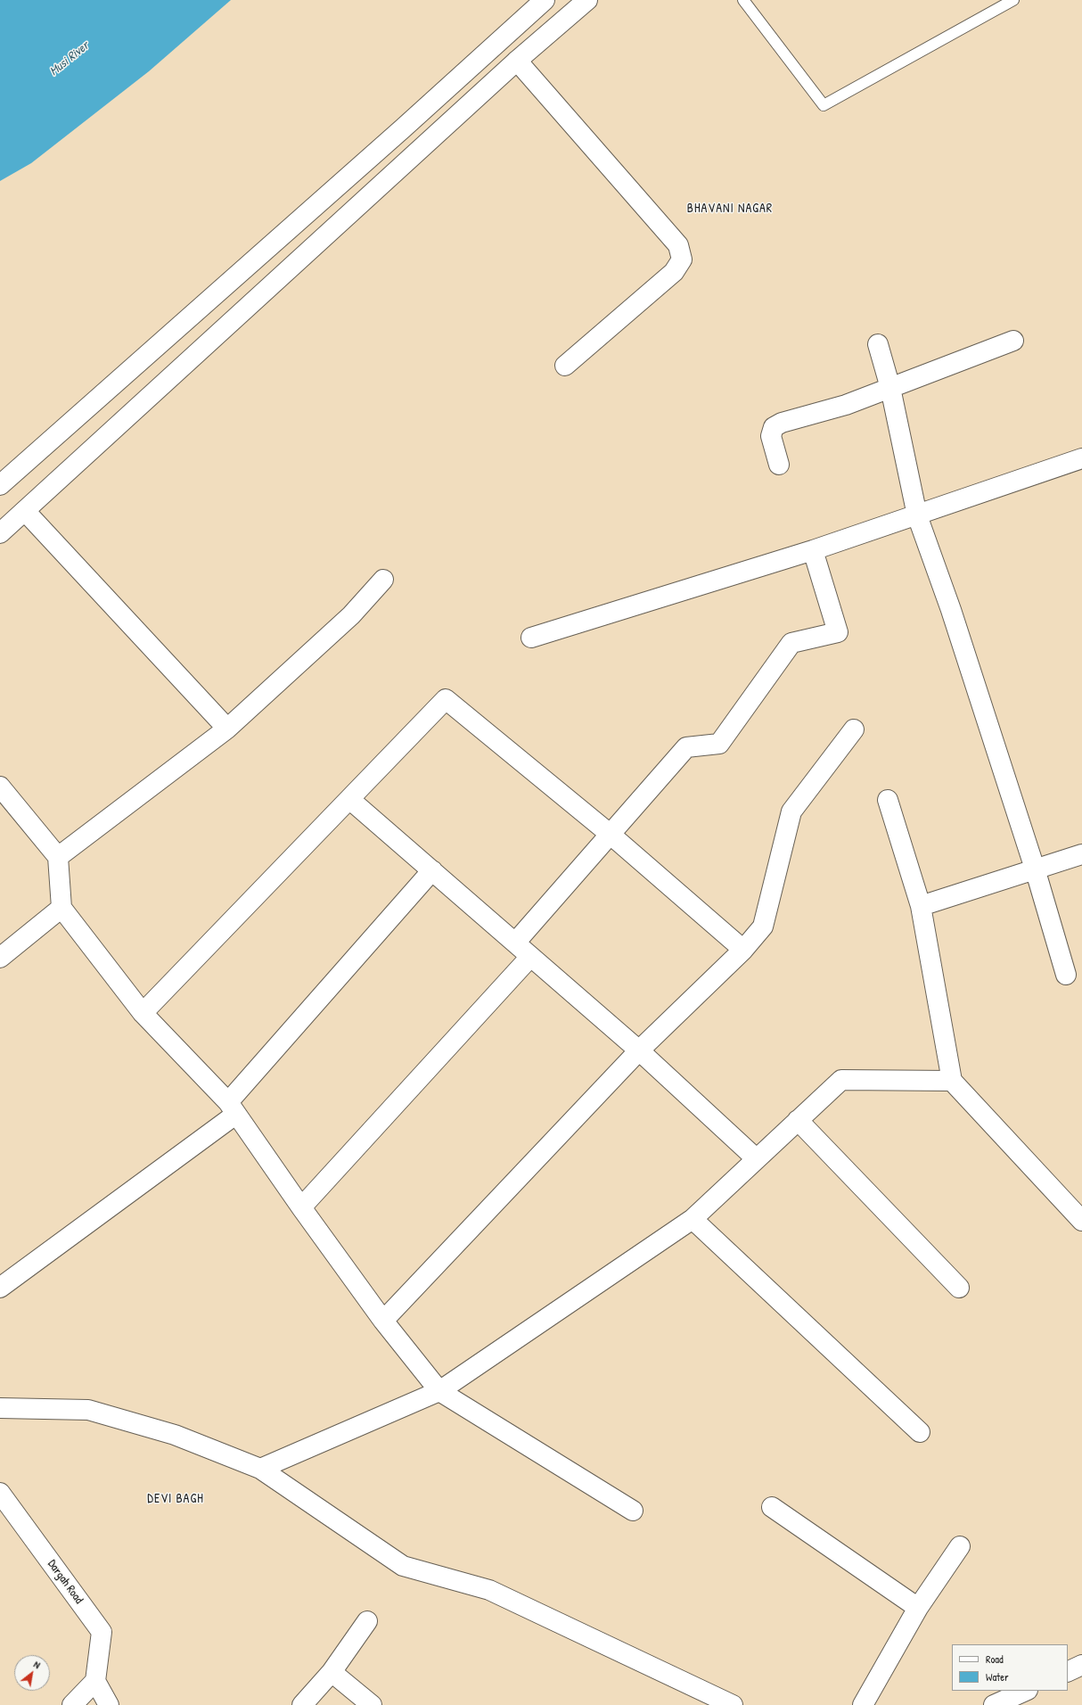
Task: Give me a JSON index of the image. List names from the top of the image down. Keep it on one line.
{"streets":{"main road":["Dargah Road"]},"districts":["BHAVANI NAGAR","DEVI BAGH"],"water":["Musi River"],"legend":["Road","Water"],"north":"top right"}
